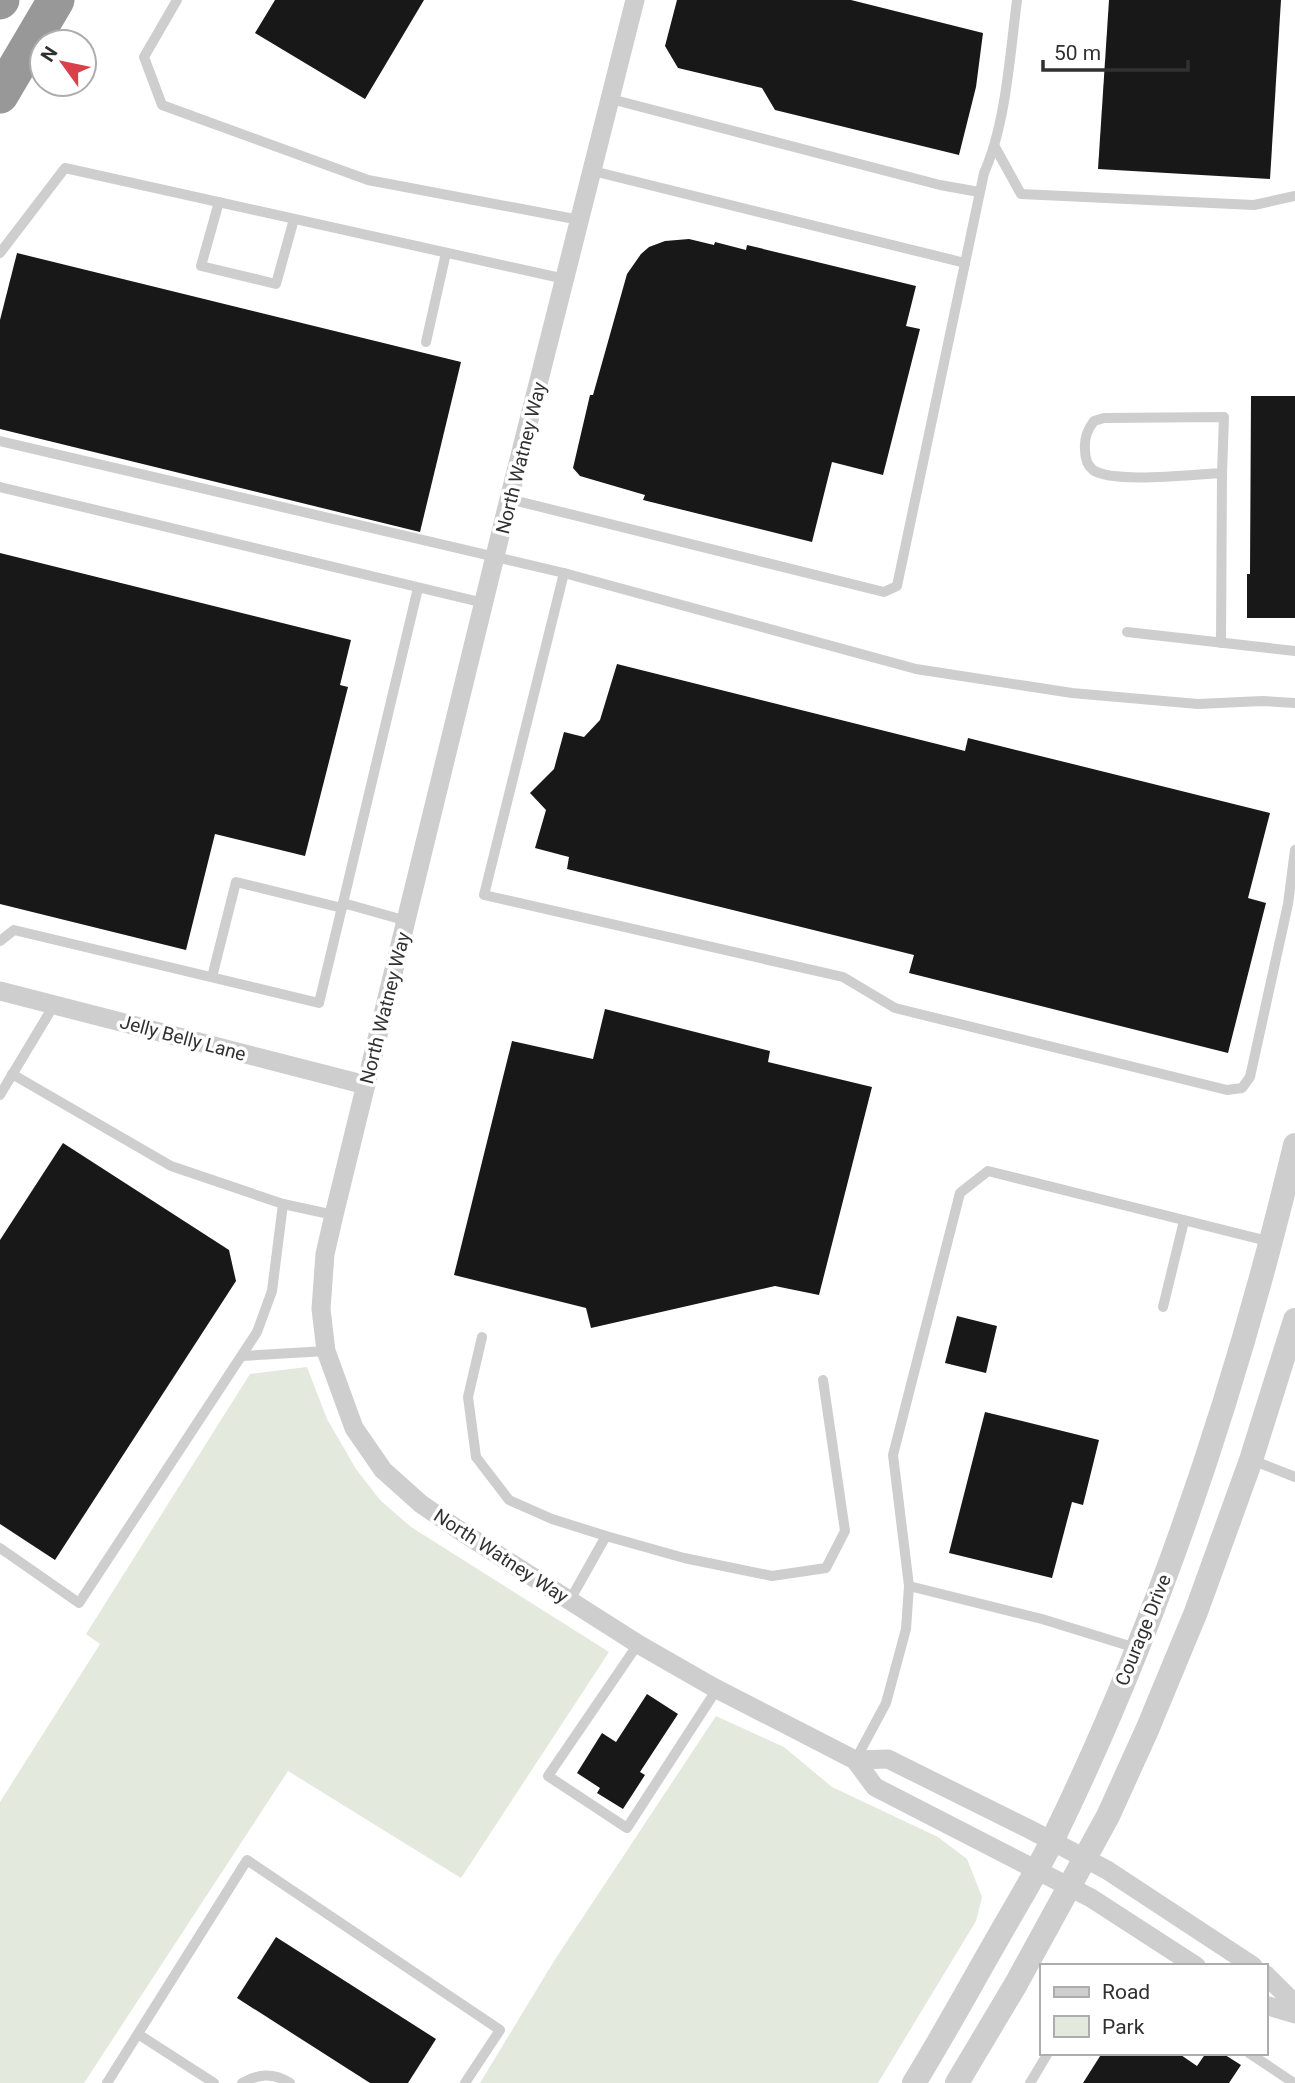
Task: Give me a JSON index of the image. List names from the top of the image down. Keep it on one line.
{"streets":{"street":["North Watney Way","Jelly Belly Lane","Courage Drive"]},"crossings":[["North Watney Way","Jelly Belly Lane"],["North Watney Way","Courage Drive"]],"legend":["Road","Park"],"scale_bar":"50 m","north":"top left"}
